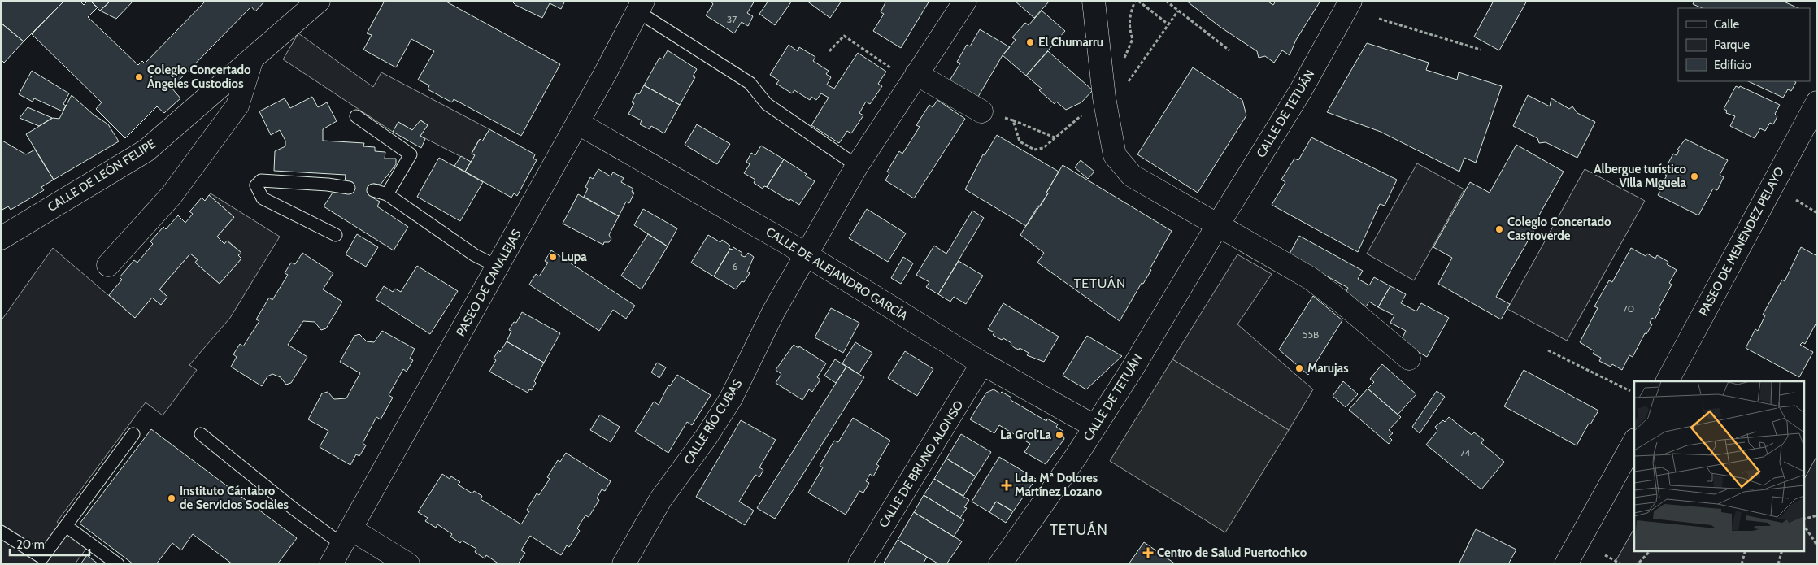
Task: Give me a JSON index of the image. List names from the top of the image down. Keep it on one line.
{"streets":{"street":["CALLE DE TETUÁN","CALLE DE LEÓN FELIPE","PASEO DE MENÉNDEZ PELAYO","CALLE DE ALEJANDRO GARCÍA","PASEO DE CANALEJAS","CALLE RÍO CUBAS","CALLE DE BRUNO ALONSO"]},"crossings":[["CALLE DE TETUÁN","CALLE DE ALEJANDRO GARCÍA"],["CALLE DE ALEJANDRO GARCÍA","PASEO DE CANALEJAS"],["CALLE DE ALEJANDRO GARCÍA","CALLE RÍO CUBAS"],["CALLE DE ALEJANDRO GARCÍA","CALLE DE BRUNO ALONSO"]],"districts":["TETUÁN","TETUÁN"],"places":{"other":["El Chumarru","Colegio Concertado Ángeles Custodios","Albergue turístico Villa Miguela","Colegio Concertado Castroverde","Lupa","Marujas","La Grol'La","Instituto Cántabro de Servicios Sociales"],"health":["Lda. Mª Dolores Martínez Lozano","Centro de Salud Puertochico"]},"house_numbers":["37","6","70","55B","74"],"legend":["Calle","Parque","Edificio"],"scale_bar":"20 m"}
